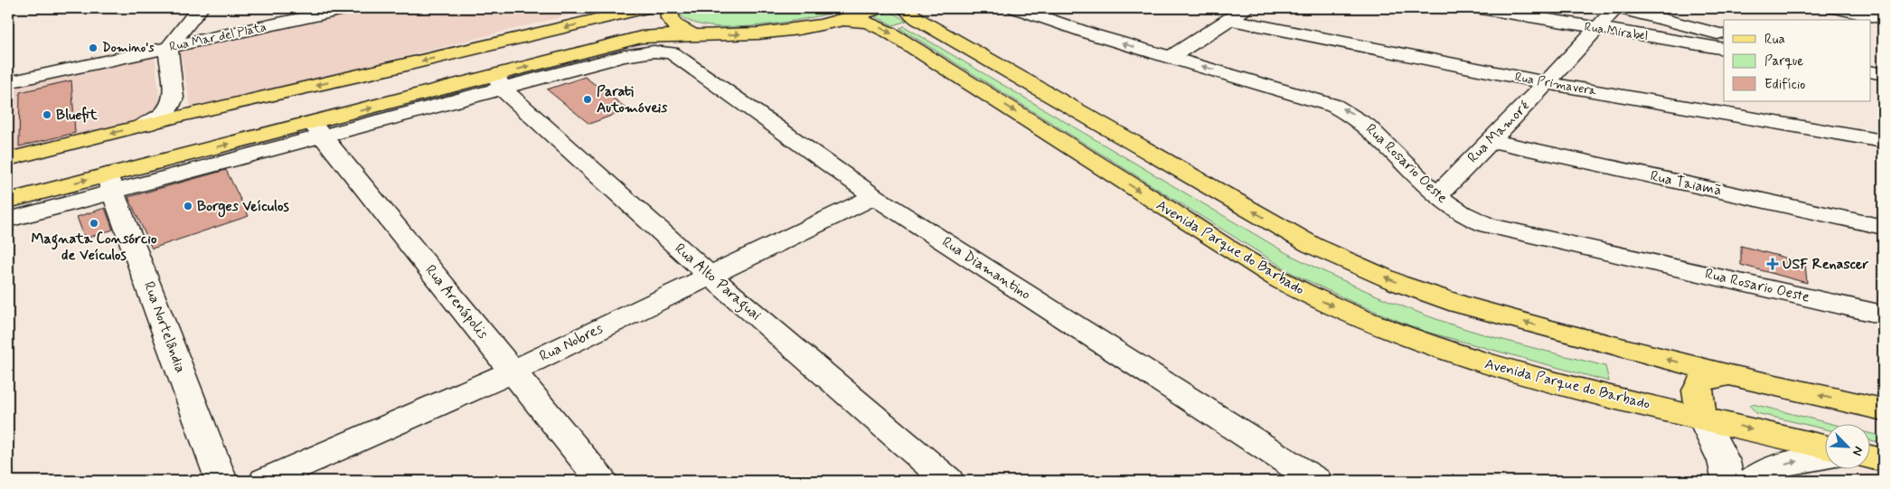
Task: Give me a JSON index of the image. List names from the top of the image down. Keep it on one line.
{"streets":{"main road":["Avenida Parque do Barbado"],"street":["Rua Mirabel","Rua Mar del Plata","Rua Primavera","Rua Mamoré","Rua Rosario Oeste","Rua Taiamã","Rua Diamantino","Rua Alto Paraguai","Rua Arenápolis","Rua Nortelândia","Rua Nobres"]},"crossings":[["Rua Mirabel","Rua Mamoré"],["Rua Primavera","Rua Mamoré"],["Rua Mamoré","Rua Rosario Oeste"],["Rua Mamoré","Rua Taiamã"],["Rua Diamantino","Rua Alto Paraguai"],["Rua Diamantino","Rua Nobres"],["Rua Alto Paraguai","Rua Nobres"],["Rua Arenápolis","Rua Nobres"]],"one_way":["Rua Rosario Oeste"],"places":{"other":["Domino's","Parati Automóveis","Bluefit","Borges Veículos","Magnata Consórcio de Veículos"],"health":["USF Renascer"]},"legend":["Rua","Parque","Edifício"],"north":"bottom right"}
